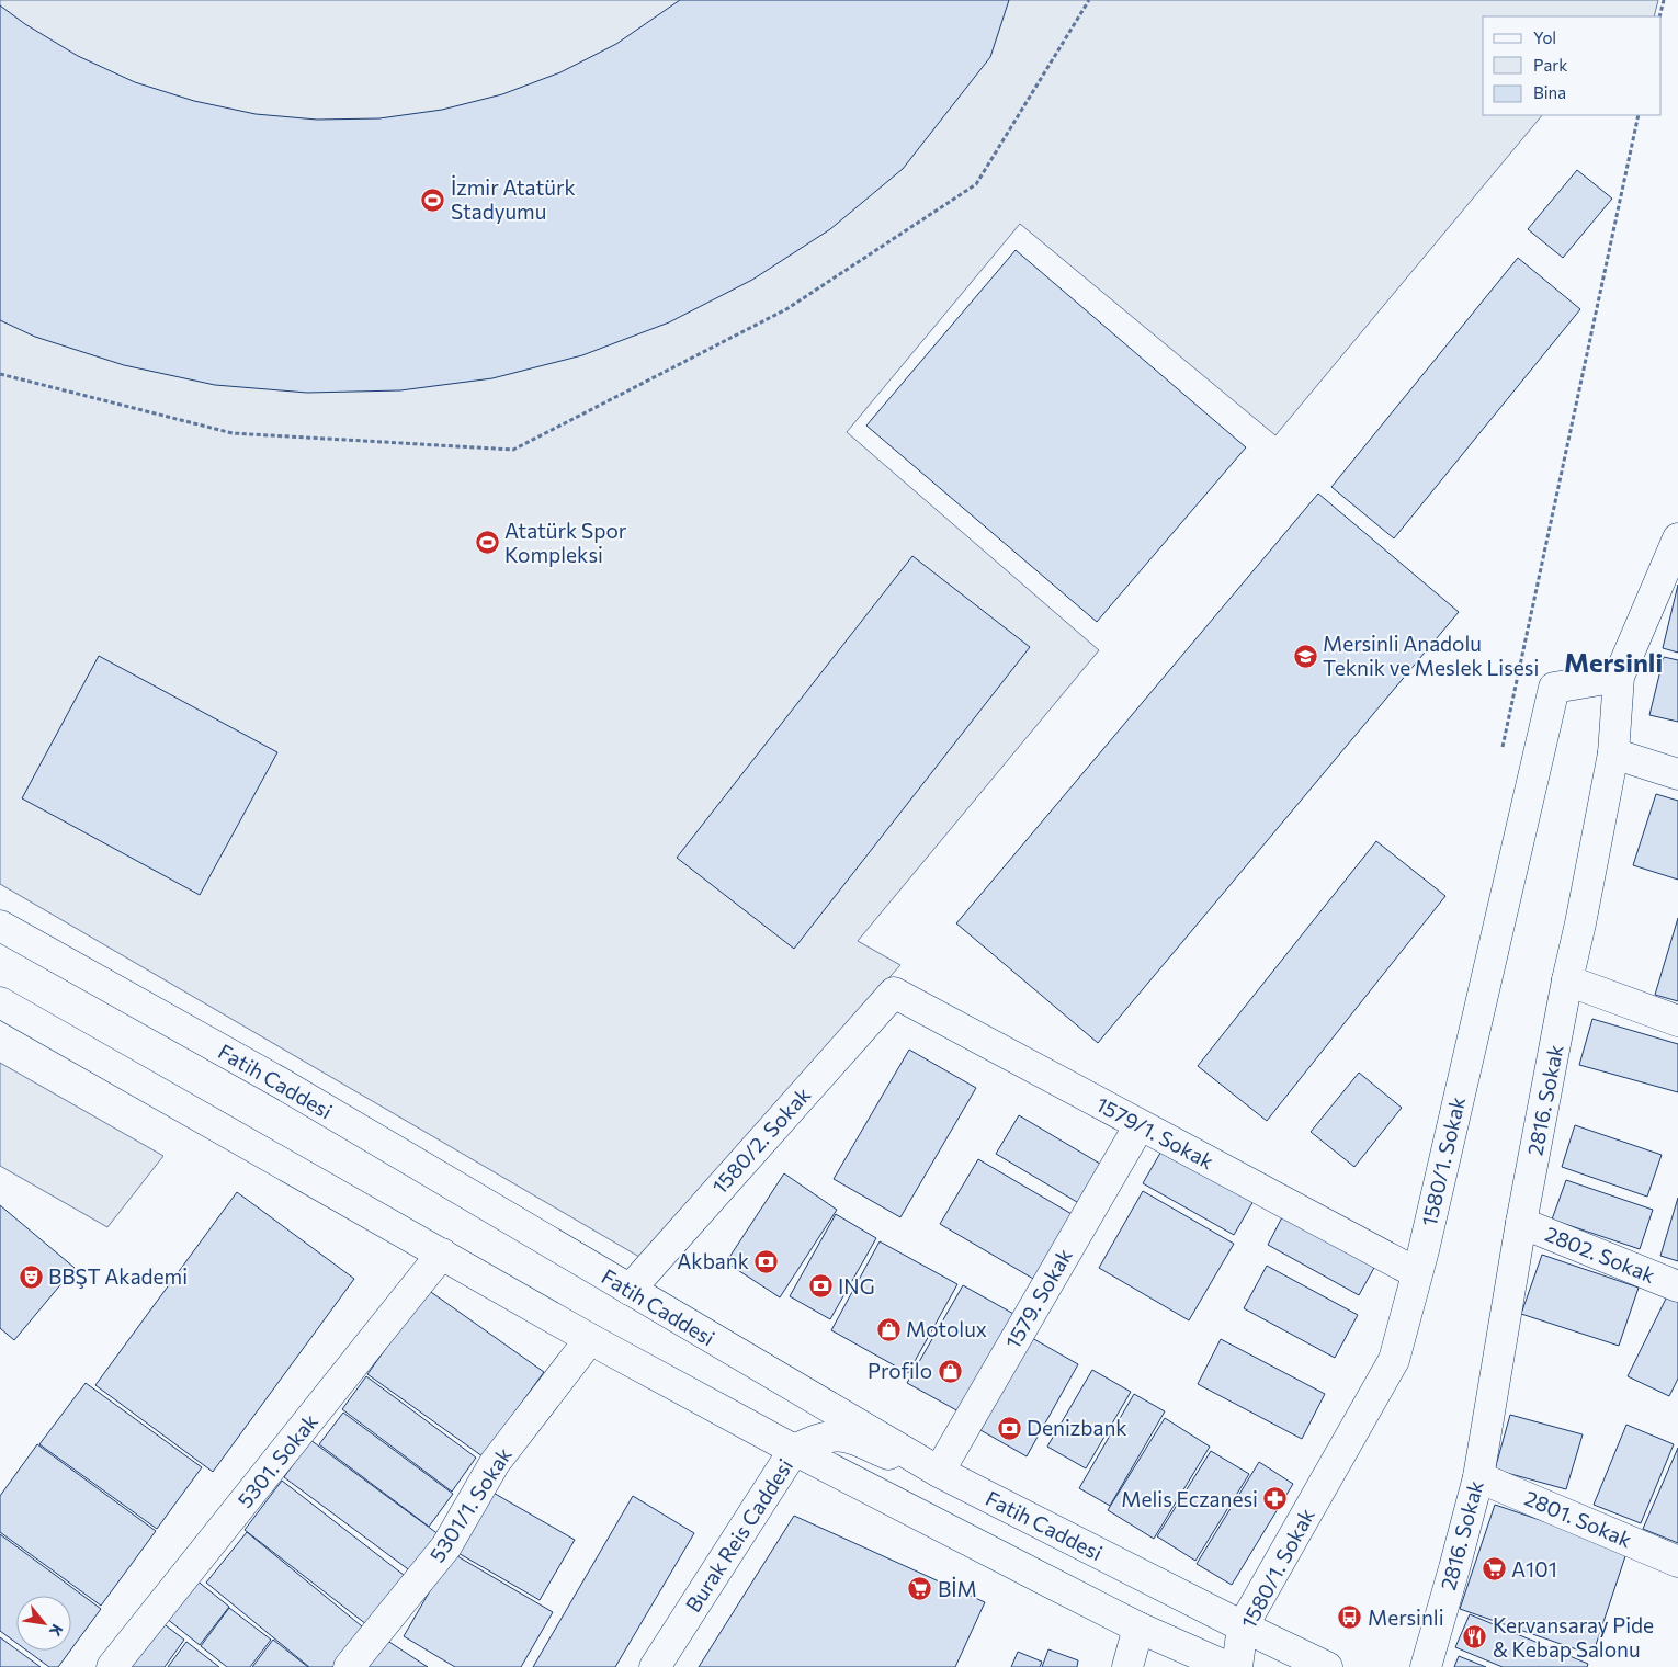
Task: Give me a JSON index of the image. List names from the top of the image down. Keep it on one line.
{"streets":{"street":["Fatih Caddesi","2816. Sokak","1579/1. Sokak","1580/2. Sokak","1580/1. Sokak","2802. Sokak","1579. Sokak","5301. Sokak","5301/1. Sokak","2801. Sokak","Burak Reis Caddesi"]},"crossings":[["Fatih Caddesi","1580/2. Sokak"],["Fatih Caddesi","1580/1. Sokak"],["Fatih Caddesi","1579. Sokak"],["Fatih Caddesi","Burak Reis Caddesi"],["2816. Sokak","1580/1. Sokak"],["2816. Sokak","2802. Sokak"],["2816. Sokak","2801. Sokak"],["1579/1. Sokak","1580/2. Sokak"],["1579/1. Sokak","1580/1. Sokak"],["1579/1. Sokak","1579. Sokak"],["1579. Sokak","Burak Reis Caddesi"]],"districts":["Mersinli"],"places":{"sports":["İzmir Atatürk Stadyumu","Atatürk Spor Kompleksi"],"school or university":["Mersinli Anadolu Teknik ve Meslek Lisesi"],"bank":["Akbank","ING","Denizbank"],"theatre":["BBŞT Akademi"],"shop":["Motolux","Profilo"],"pharmacy":["Melis Eczanesi"],"supermarket":["A101","BİM"],"bus stop":["Mersinli"],"restaurant":["Kervansaray Pide & Kebap Salonu"]},"legend":["Yol","Park","Bina"],"north":"bottom right"}
